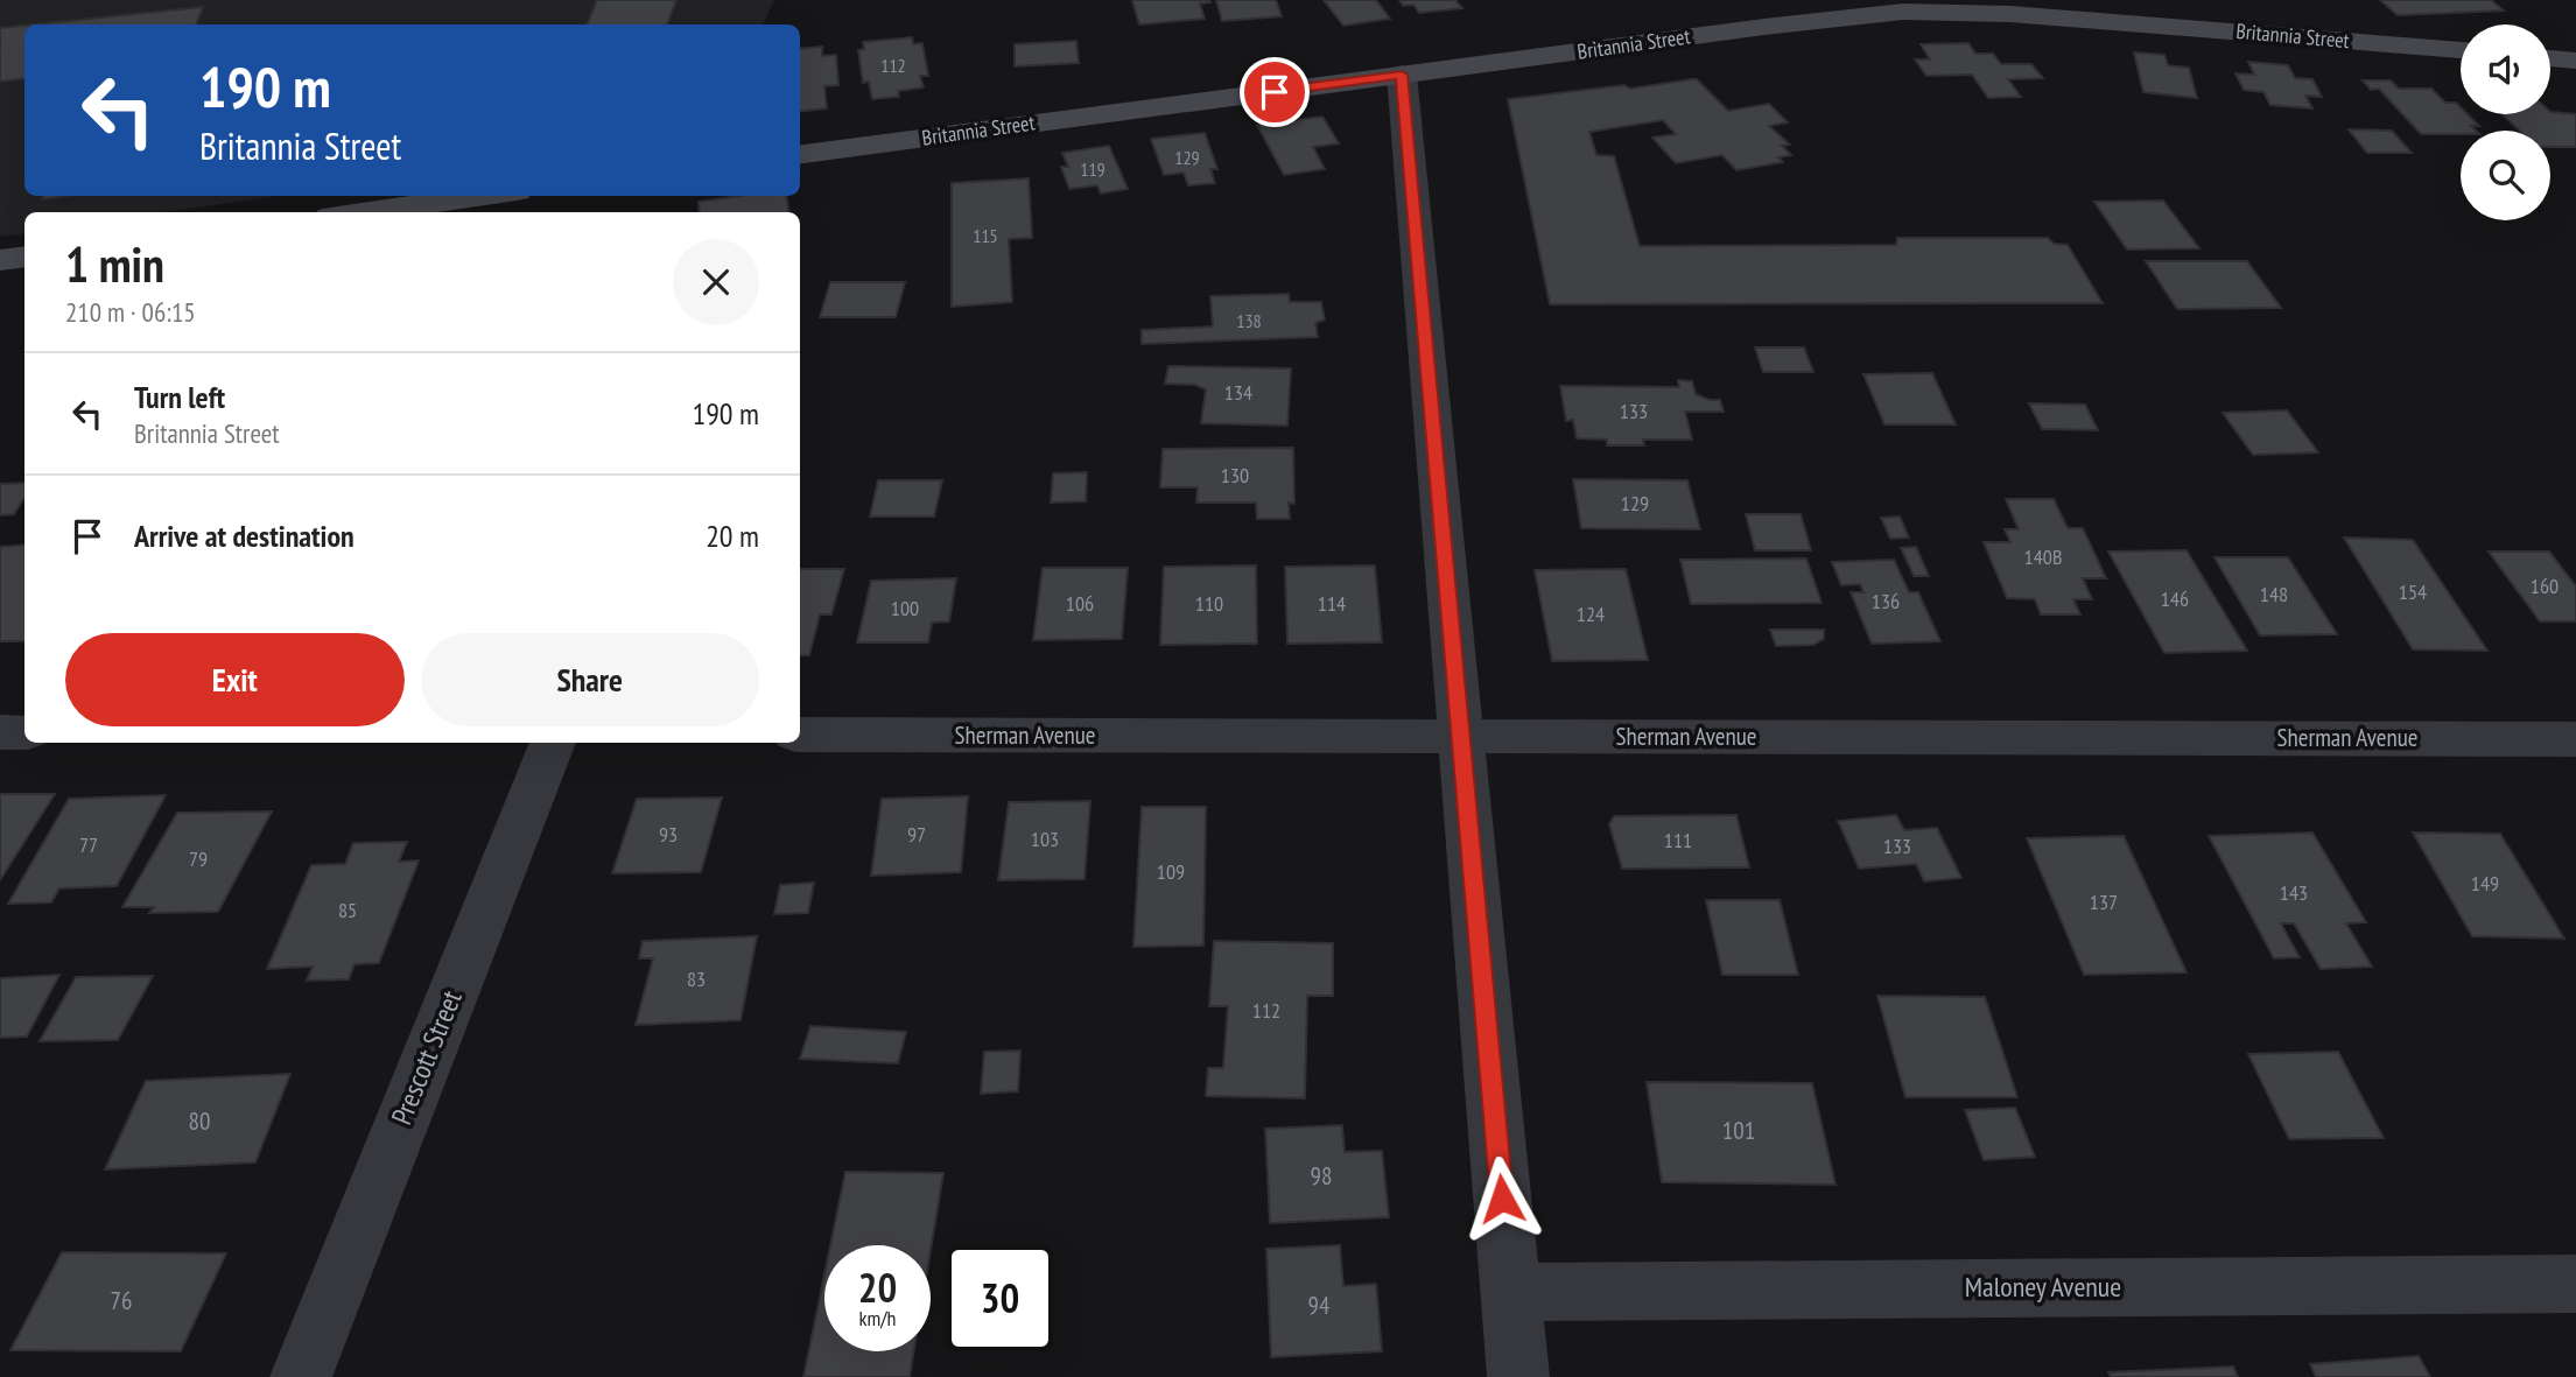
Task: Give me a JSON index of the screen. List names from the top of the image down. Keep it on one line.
{"streets":{"main road":["Britannia Street"],"street":["Sherman Avenue","Prescott Street","Maloney Avenue"]},"house_numbers":["112","129","119","115","138","134","133","130","129","140B","160","154","148","146","136","106","110","114","100","124","93","97","103","111","77","133","79","109","149","143","137","85","83","112","80","101","98","76","94"],"page":{"turn":["190 m","Britannia Street"],"heading":["1 min","210 m · 06:15"],"list":[{"name":"Turn left","note":"Britannia Street","value":"190 m"},{"name":"Arrive at destination","value":"20 m"}],"buttons":["Exit","Share"],"speed":"20 km/h","limit":"30"}}
